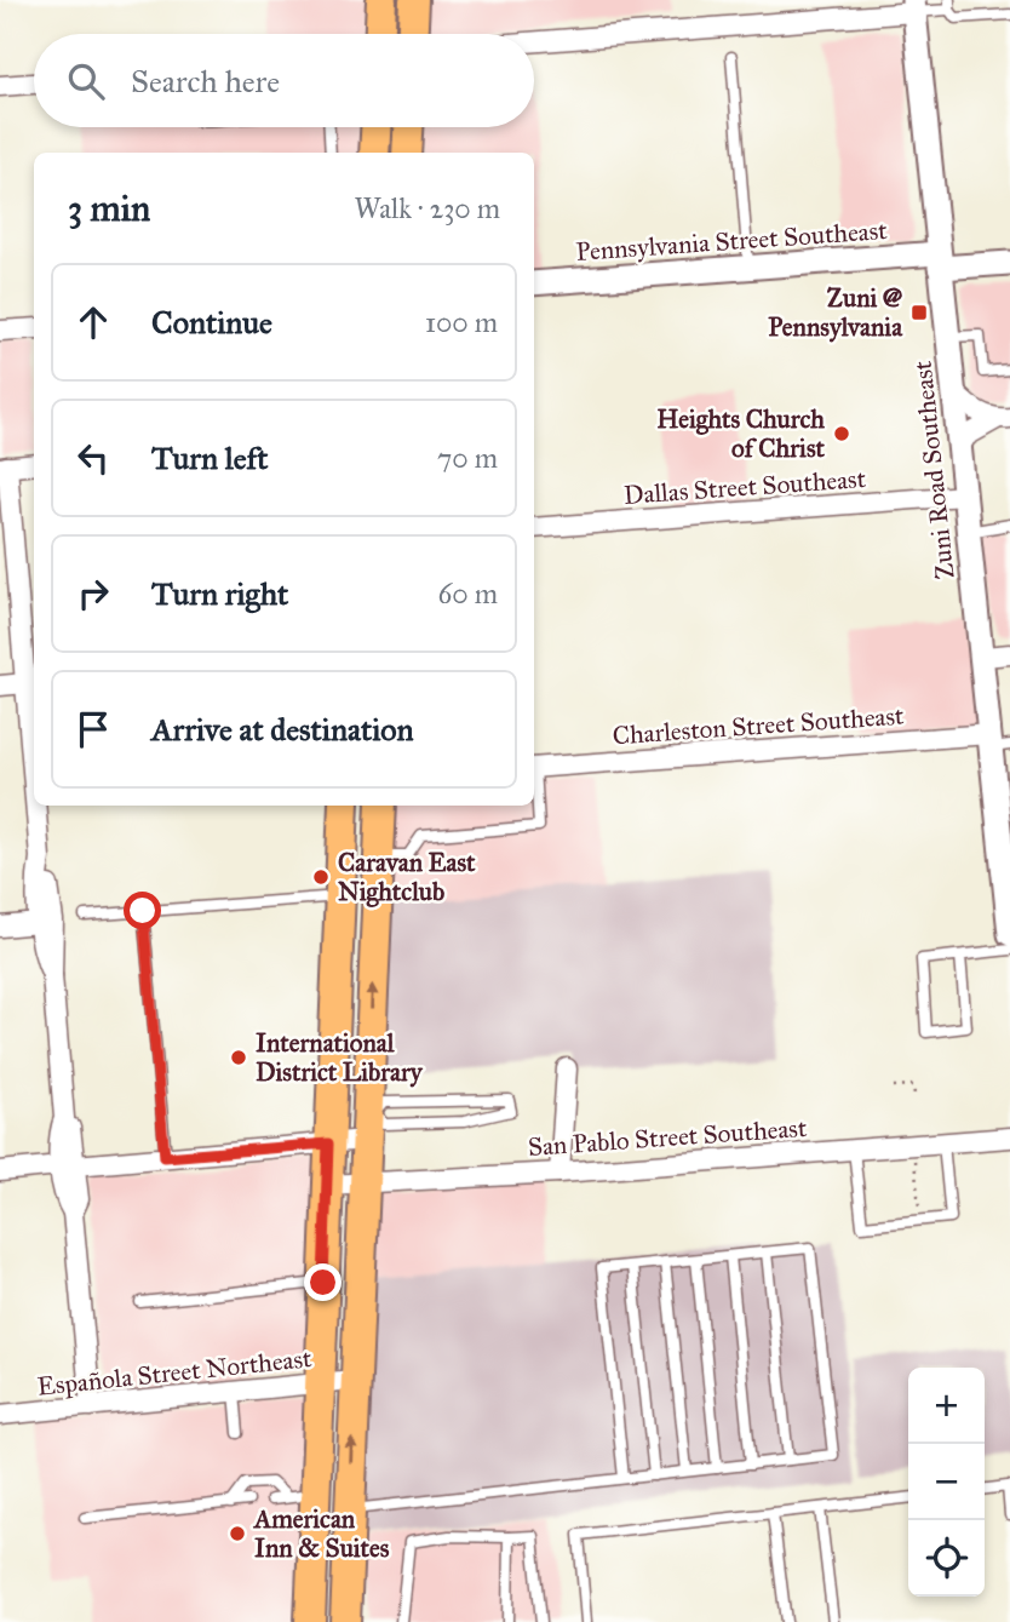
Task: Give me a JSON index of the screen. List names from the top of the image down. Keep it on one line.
{"streets":{"street":["Pennsylvania Street Southeast","Zuni Road Southeast","Dallas Street Southeast","Charleston Street Southeast","San Pablo Street Southeast","Española Street Northeast"]},"crossings":[["Pennsylvania Street Southeast","Zuni Road Southeast"],["Zuni Road Southeast","Dallas Street Southeast"],["Zuni Road Southeast","Charleston Street Southeast"]],"places":{"transit":["Zuni @ Pennsylvania"],"other":["Heights Church of Christ","Caravan East Nightclub","International District Library","American Inn & Suites"]},"page":{"search":"Search here","heading":["3 min","Walk · 230 m"],"list":[["Continue","100 m"],["Turn left","70 m"],["Turn right","60 m"],"Arrive at destination"],"map_buttons":["+","−"]}}
